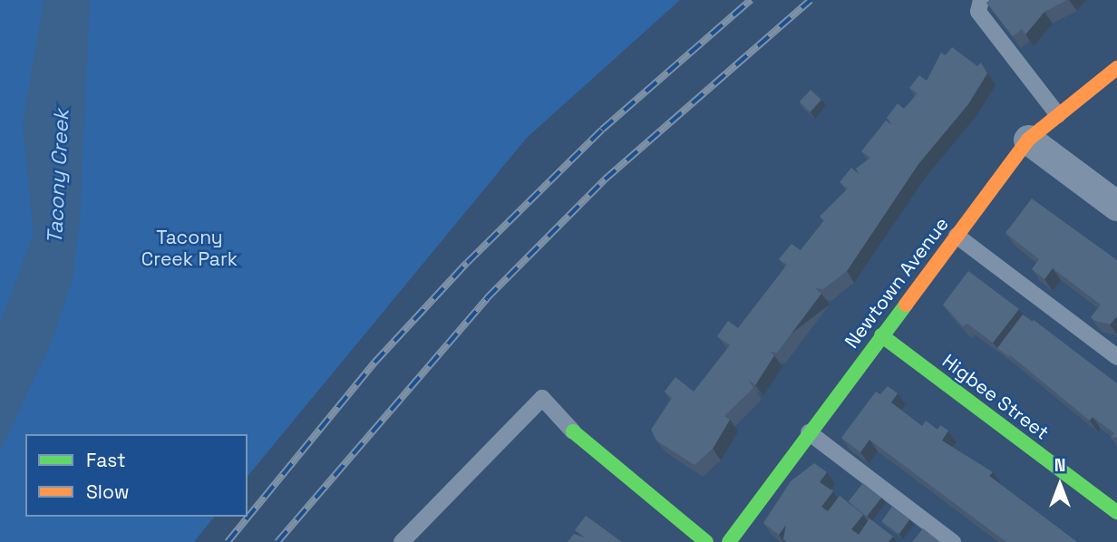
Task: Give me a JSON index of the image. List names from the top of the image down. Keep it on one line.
{"streets":{"street":["Newtown Avenue","Higbee Street"]},"crossings":[["Newtown Avenue","Higbee Street"]],"water":["Tacony Creek"],"parks":["Tacony Creek Park"],"legend":["Fast","Slow"],"north":"top"}
